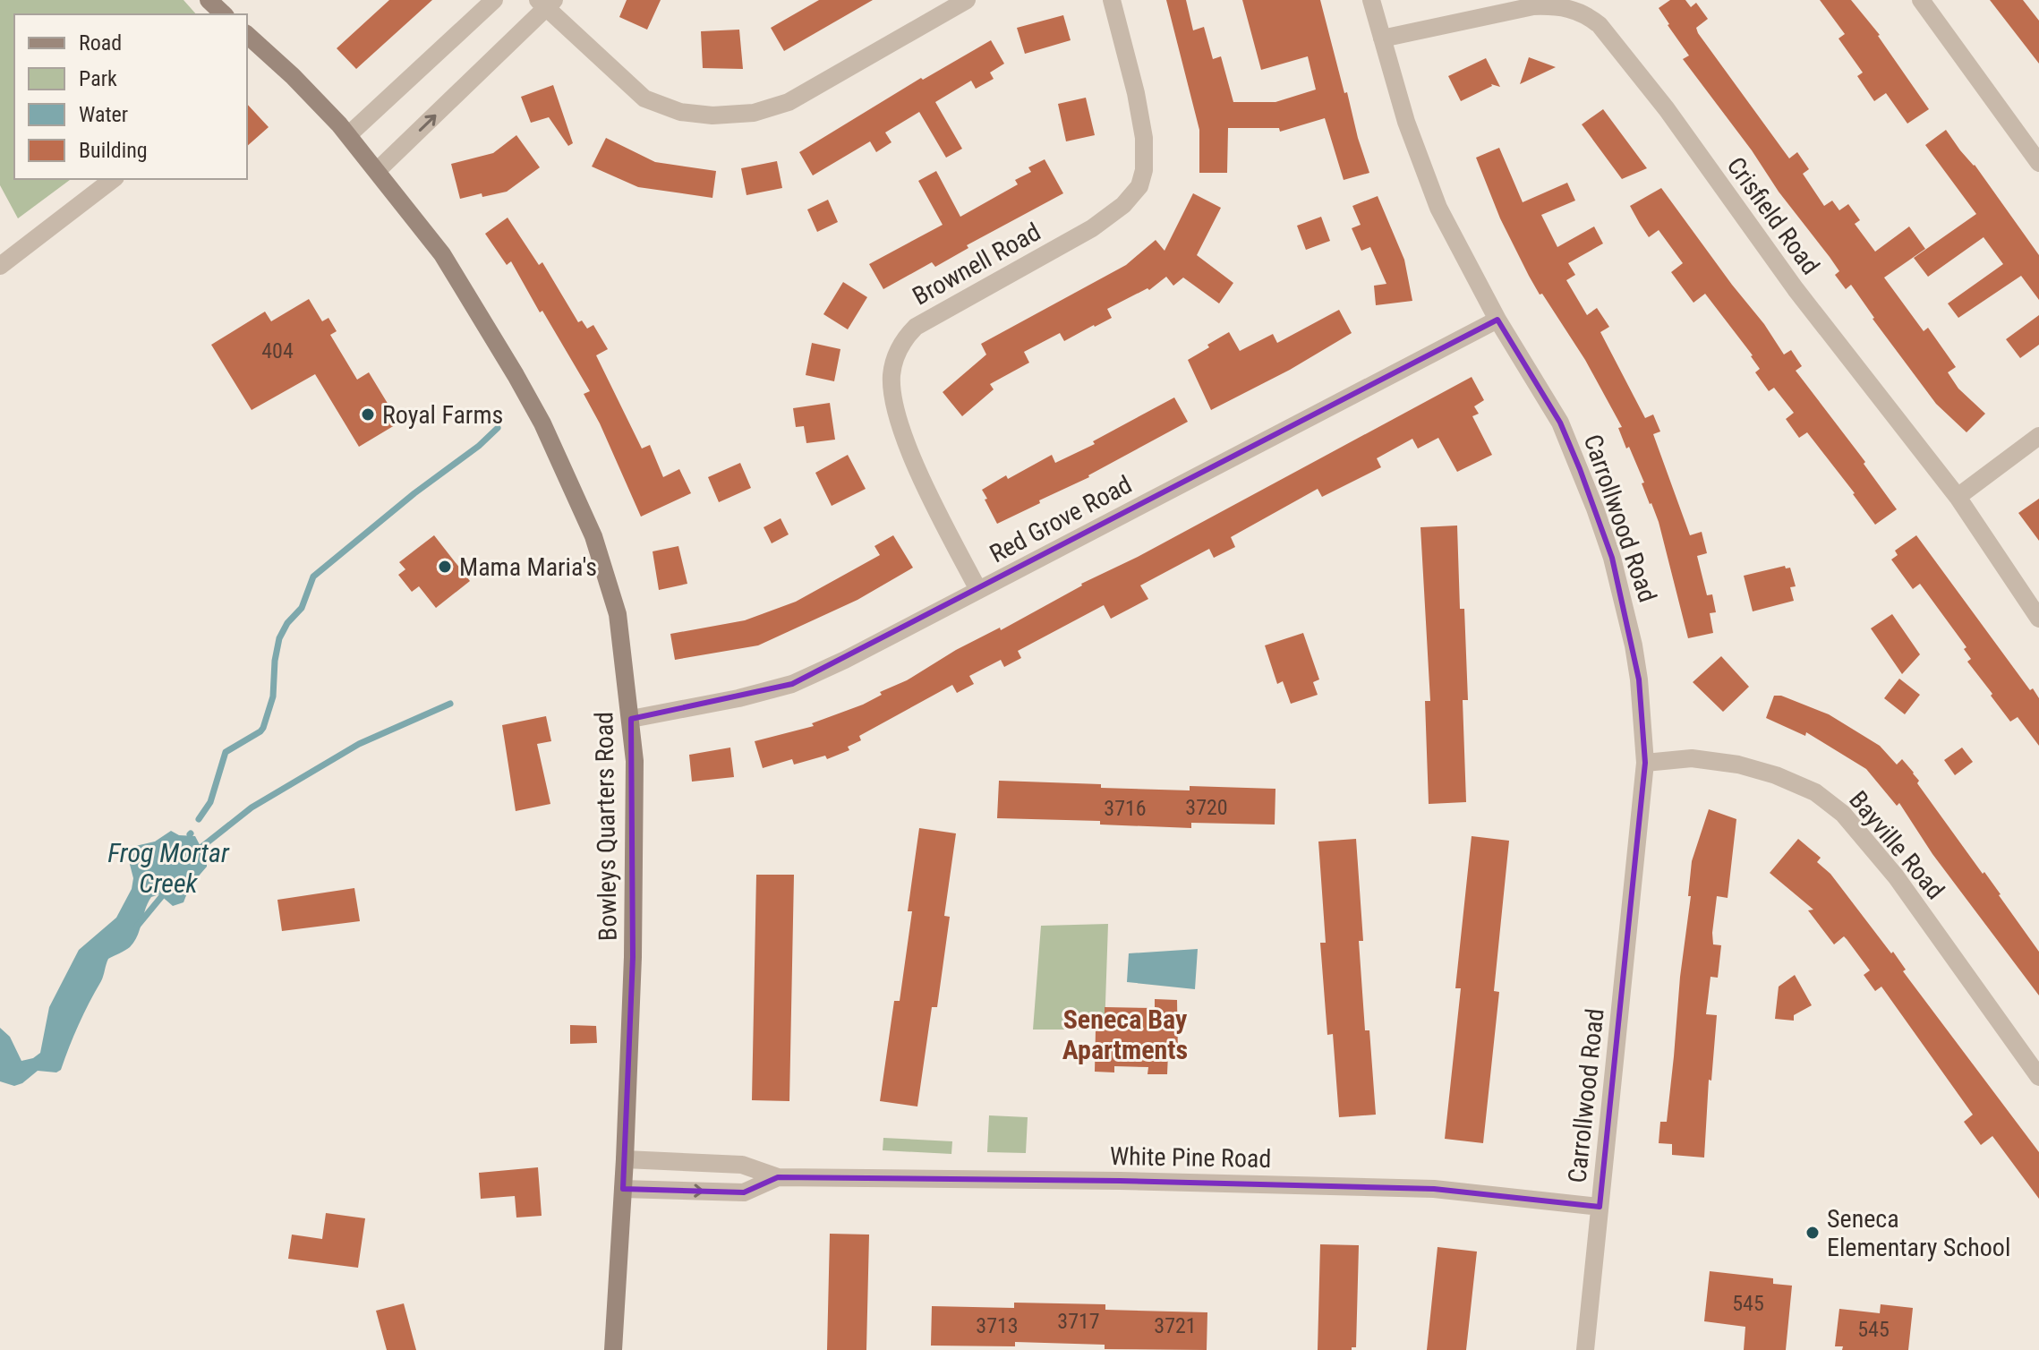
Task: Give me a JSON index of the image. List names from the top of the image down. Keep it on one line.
{"streets":{"street":["Crisfield Road","Brownell Road","Carrollwood Road","Red Grove Road","Bowleys Quarters Road","Bayville Road","White Pine Road"]},"crossings":[["Crisfield Road","Carrollwood Road"],["Brownell Road","Red Grove Road"],["Carrollwood Road","Red Grove Road"],["Carrollwood Road","Bayville Road"],["Carrollwood Road","White Pine Road"],["Red Grove Road","Bowleys Quarters Road"],["Bowleys Quarters Road","White Pine Road"]],"districts":["Seneca Bay Apartments"],"water":["Frog Mortar Creek"],"places":["Royal Farms","Mama Maria's","Seneca Elementary School"],"house_numbers":["404","3720","3716","545","3717","3713","3721","545"],"legend":["Road","Park","Water","Building"]}
